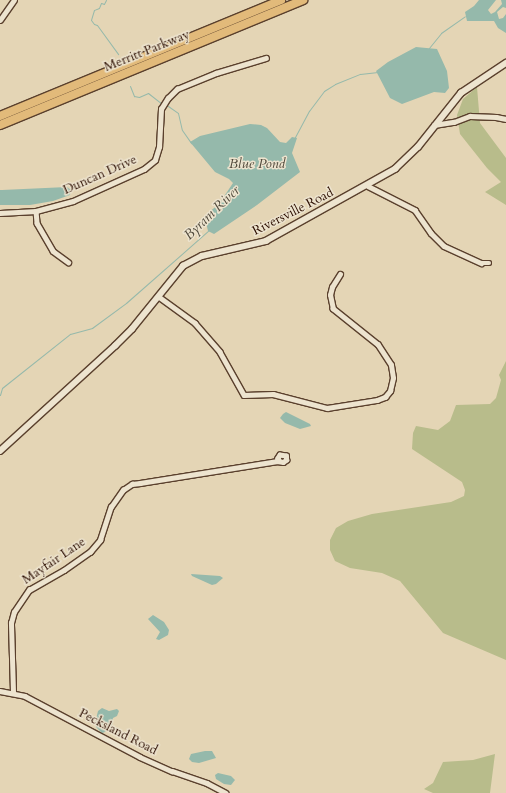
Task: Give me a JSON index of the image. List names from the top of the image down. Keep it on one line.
{"streets":{"highway":["Merritt Parkway"],"street":["Duncan Drive","Riversville Road","Mayfair Lane","Pecksland Road"]},"crossings":[["Mayfair Lane","Pecksland Road"]],"water":["Blue Pond","Byram River"]}
